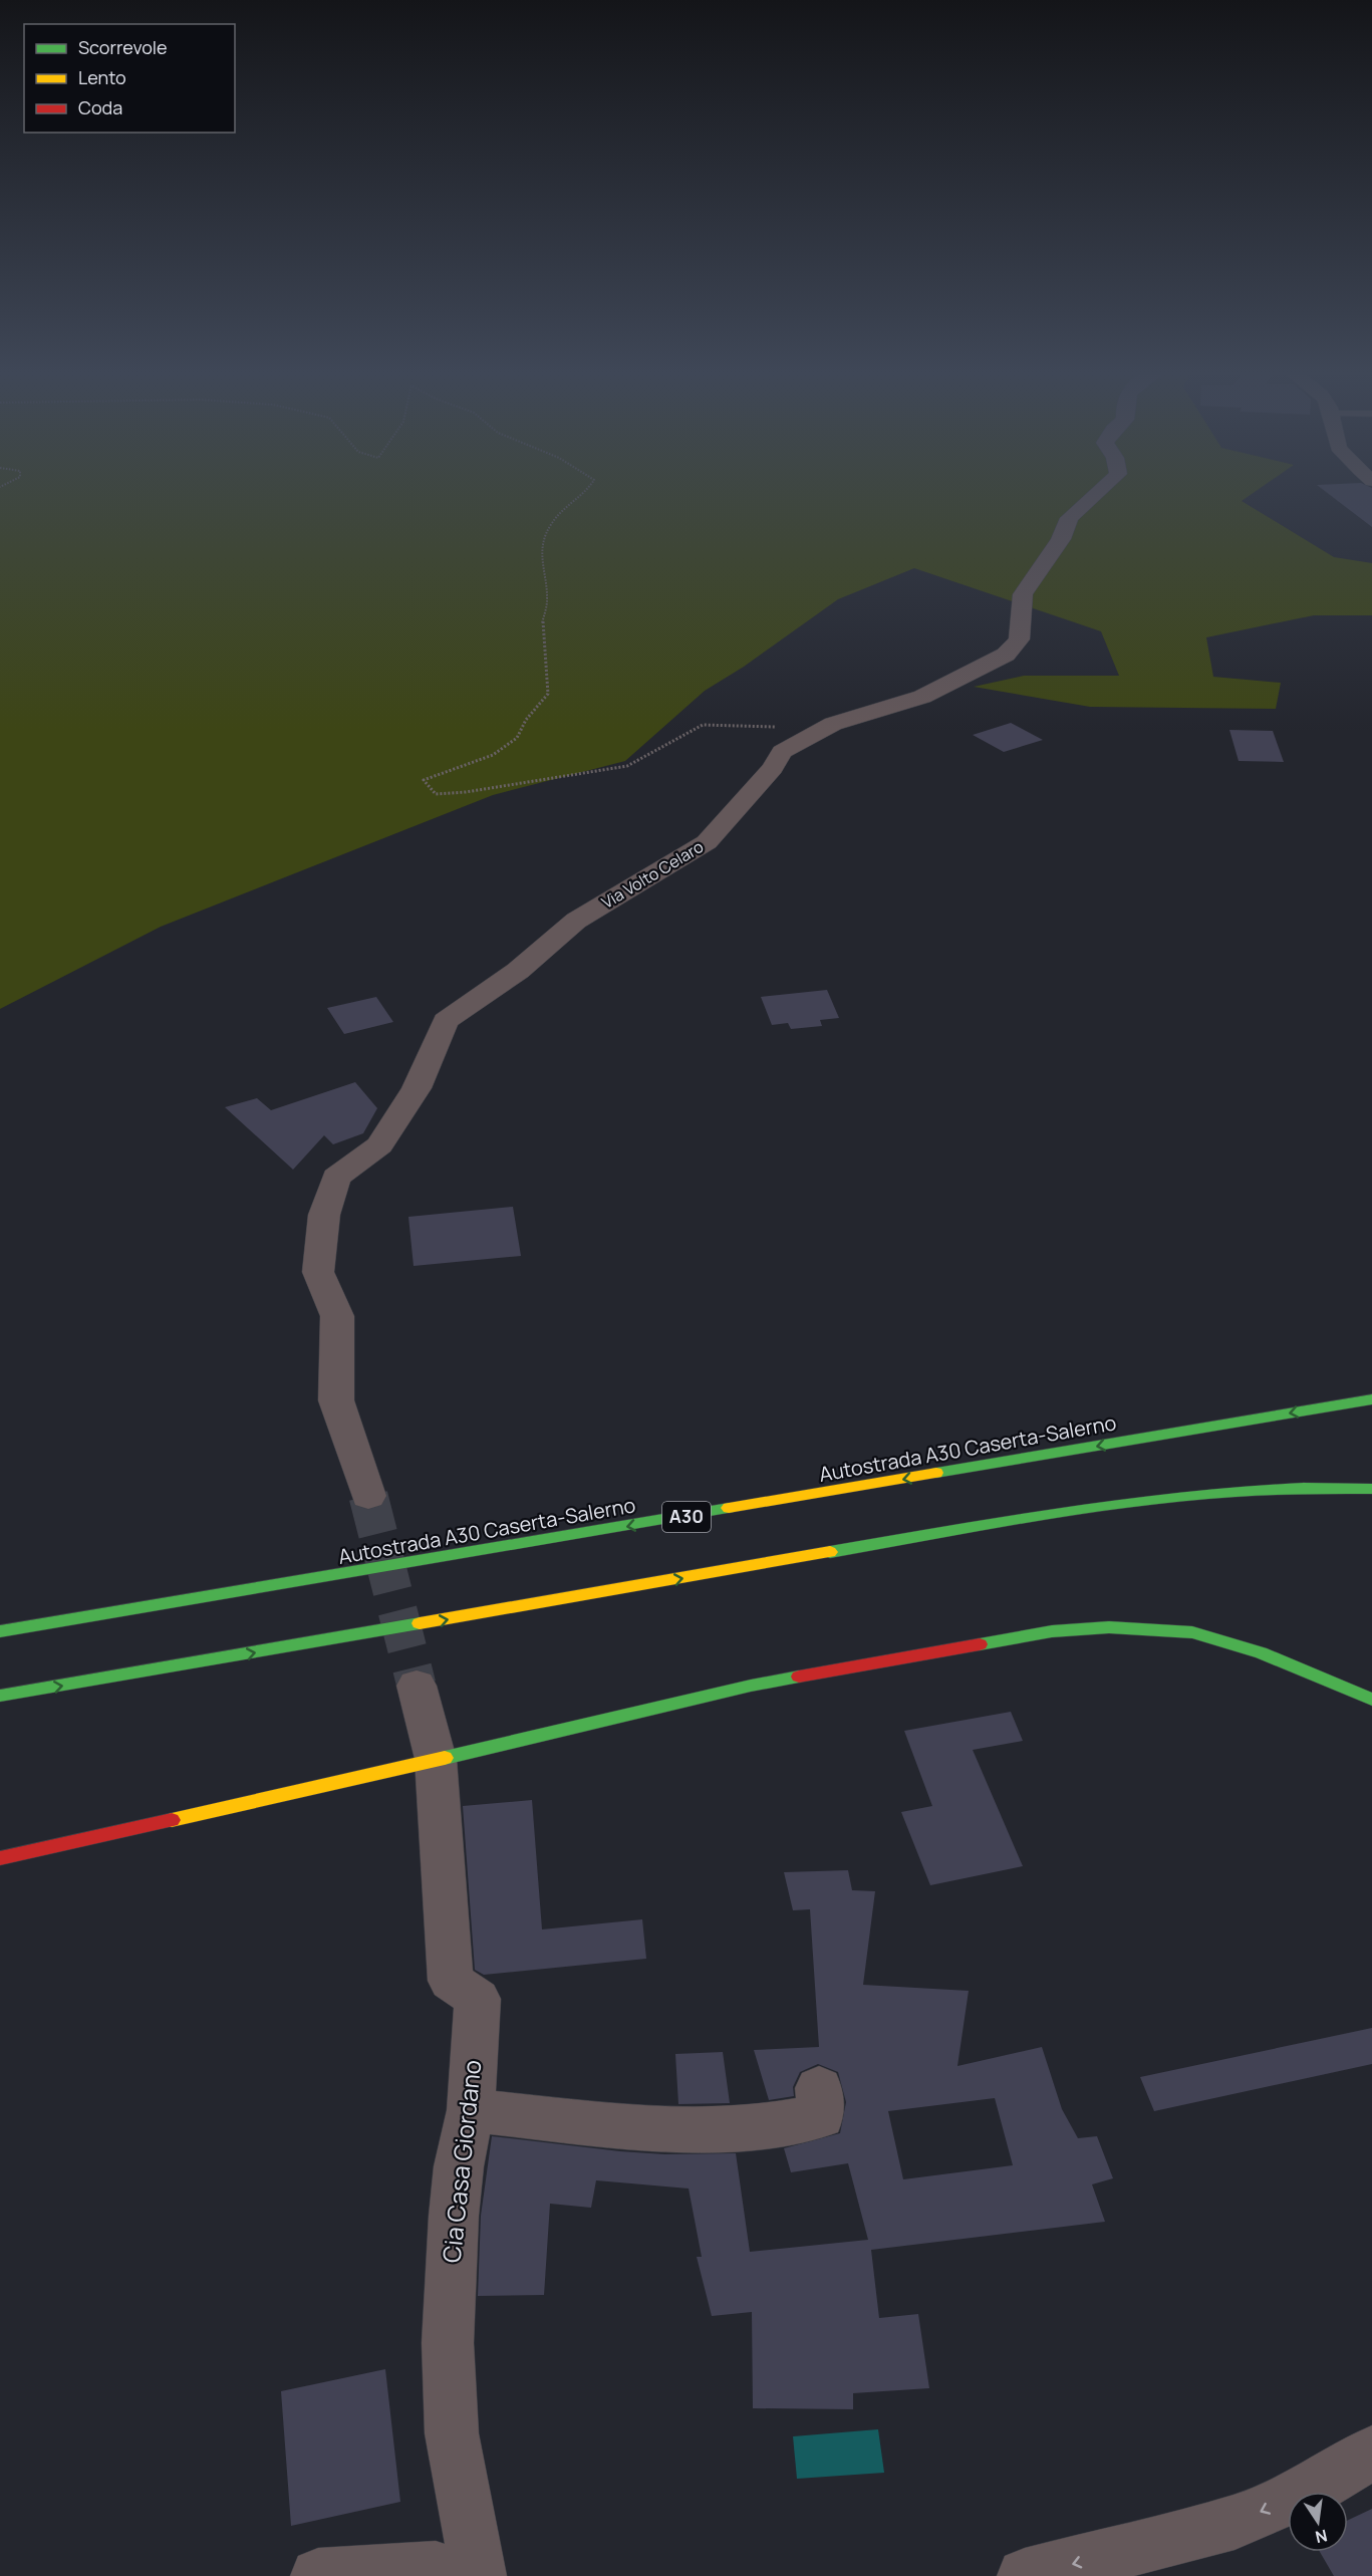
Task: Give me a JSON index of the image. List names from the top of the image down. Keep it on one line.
{"streets":{"main road":["Autostrada A30 Caserta-Salerno","A30"],"street":["Via Volto Celaro","Cia Casa Giordano"]},"legend":["Scorrevole","Lento","Coda"],"north":"bottom"}
